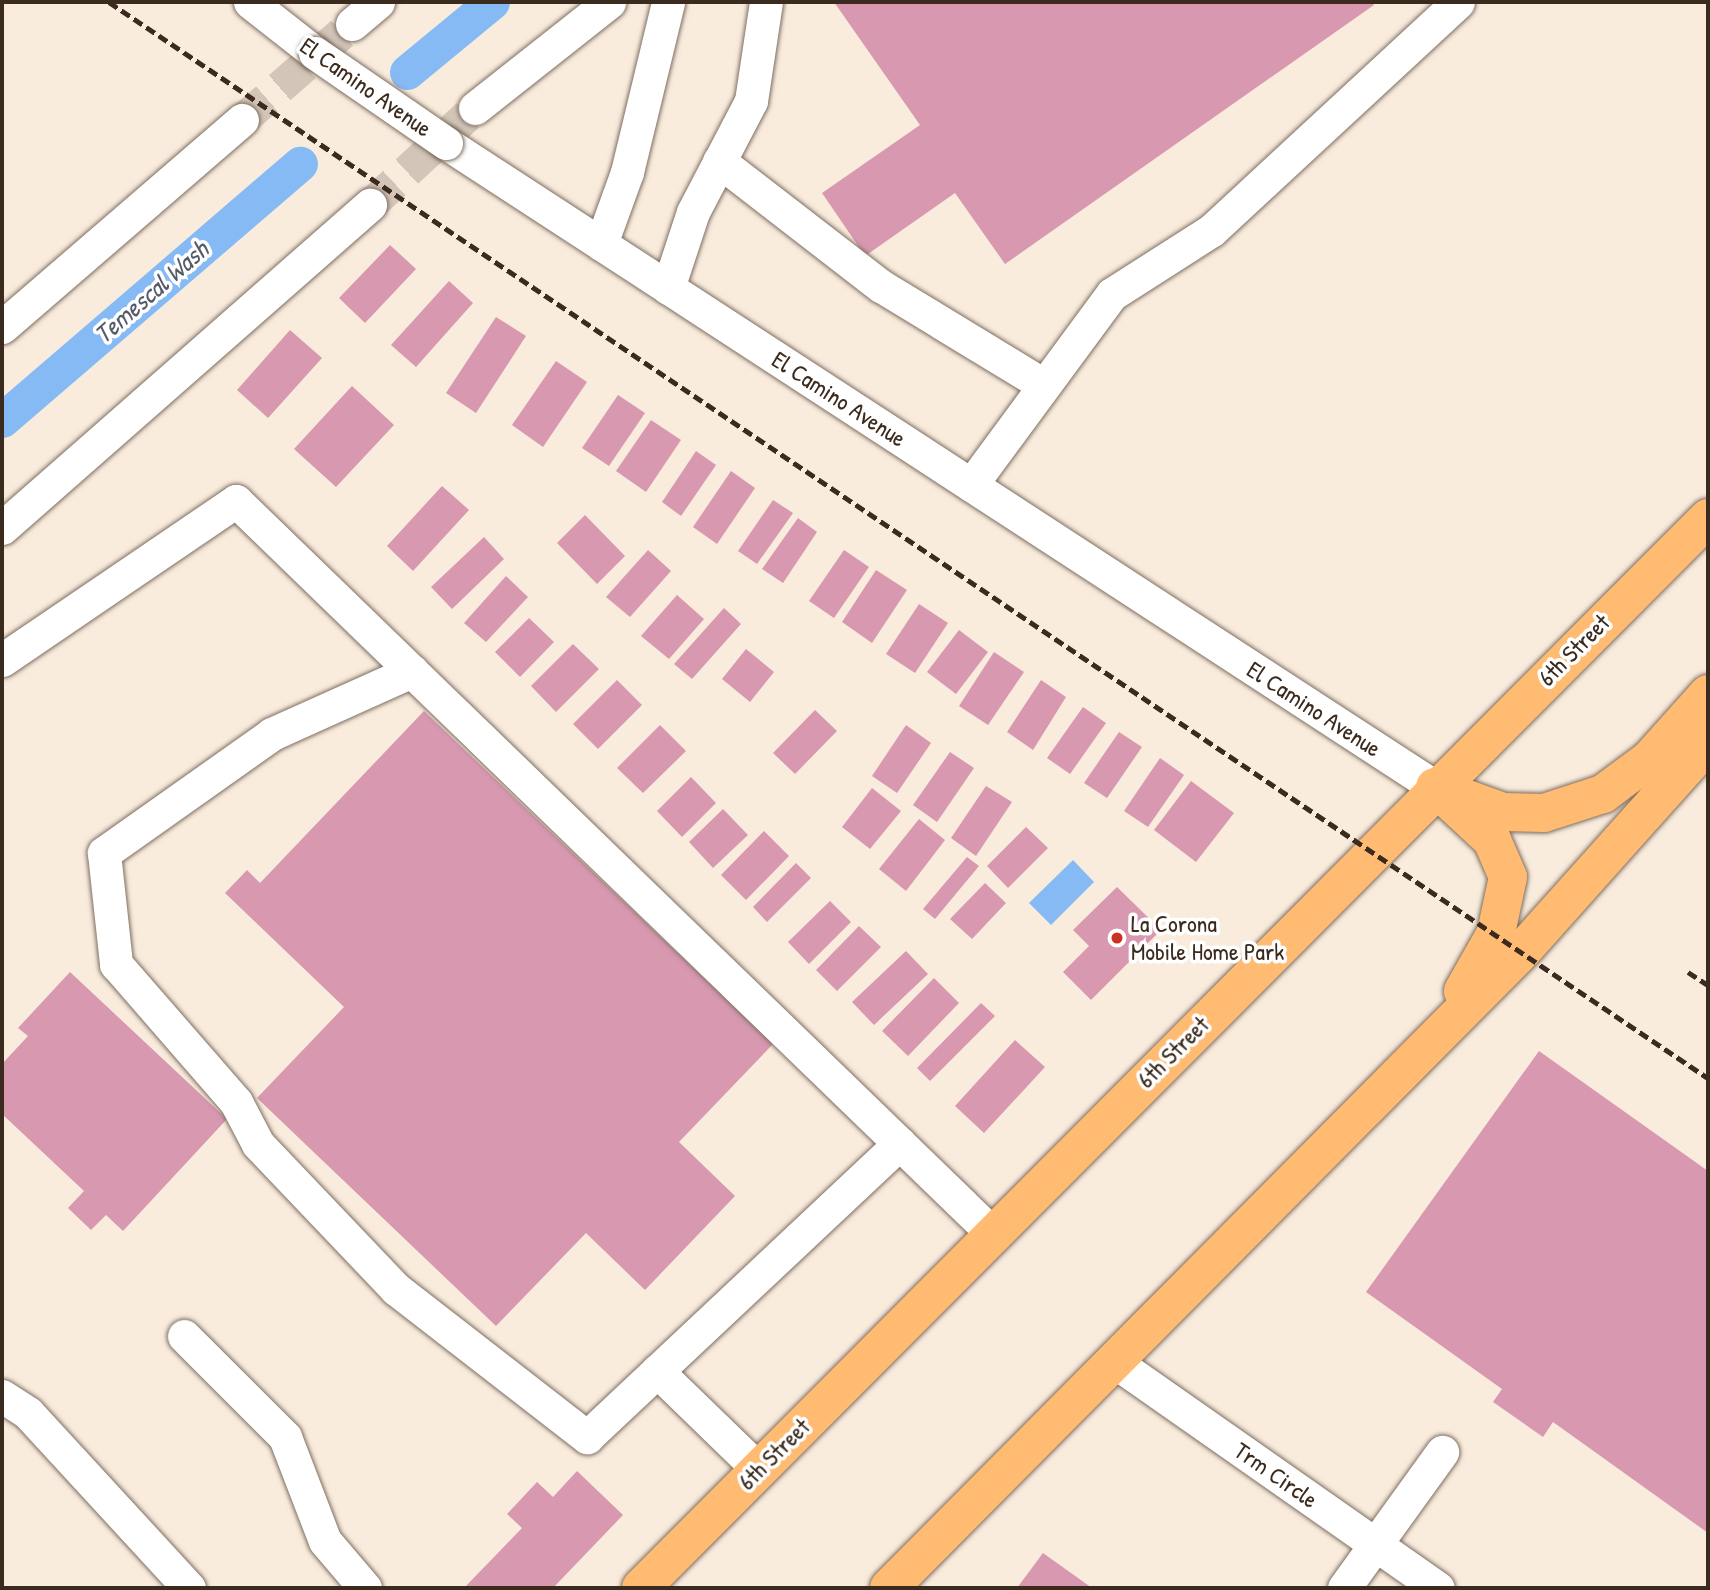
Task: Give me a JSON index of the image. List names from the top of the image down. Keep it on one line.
{"streets":{"main road":["6th Street"],"street":["El Camino Avenue","Trm Circle"]},"crossings":[["El Camino Avenue","6th Street"]],"water":["Temescal Wash"],"places":["La Corona Mobile Home Park"]}
